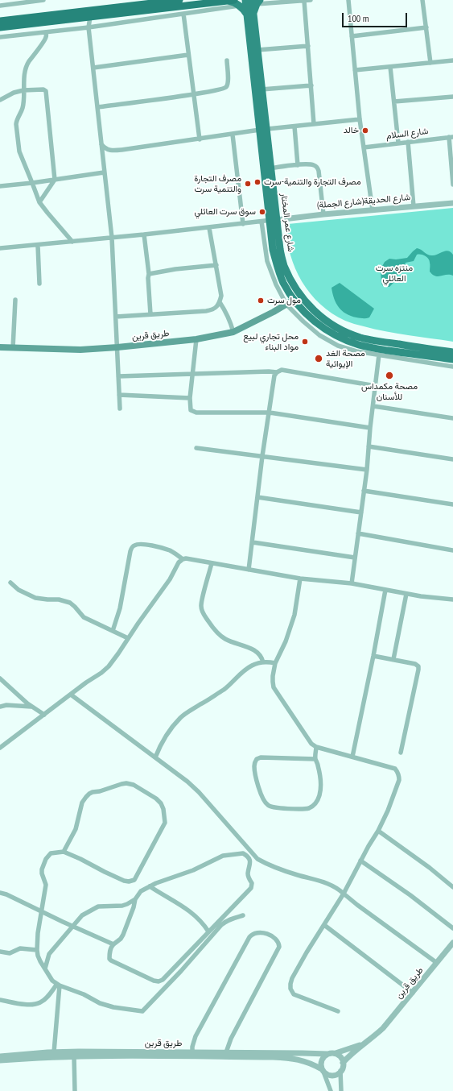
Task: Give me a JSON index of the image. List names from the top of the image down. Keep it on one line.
{"streets":{"main road":["شارع عمر المختار","طريق قرين"],"street":["شارع السلام","شارع الحديقة(شارع الجملة)"]},"crossings":[["شارع الحديقة(شارع الجملة)","شارع عمر المختار"]],"parks":["منتزه سرت العائلي"],"places":["خالد","مصرف التجارة والتنمية-سرت","مصرف التجارة والتنمية سرت","سوق سرت العائلي","مول سرت","محل تجاري لبيع مواد البناء","مصحة الغد الإيوائية","مصحة مكمداس للأسنان"],"scale_bar":"100 m"}
